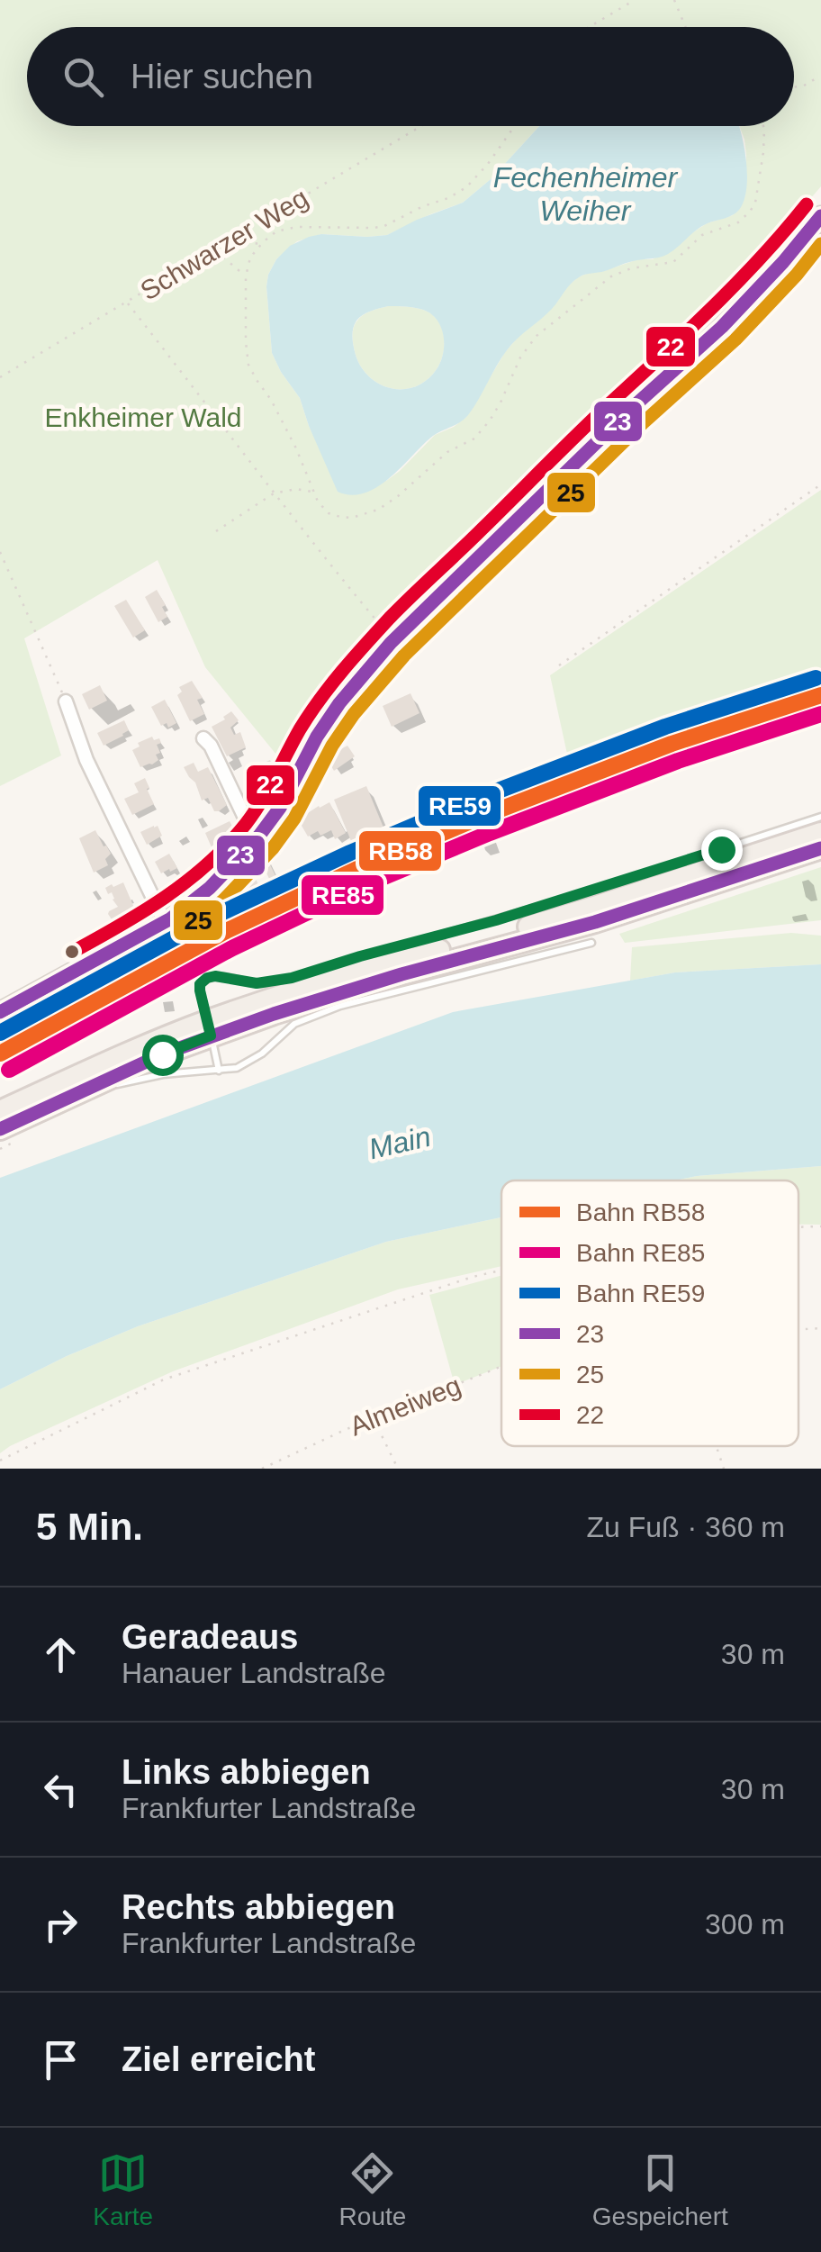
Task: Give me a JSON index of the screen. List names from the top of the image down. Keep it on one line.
{"streets":{"path":["Schwarzer Weg","Almeiweg"]},"water":["Fechenheimer Weiher","Main"],"parks":["Enkheimer Wald"],"lines":["transit line 22","transit line 23","transit line 25","rail line RE59","rail line RB58","rail line RE85"],"legend":["Bahn RB58","Bahn RE85","Bahn RE59","23","25","22"],"page":{"search":"Hier suchen","heading":["5 Min.","Zu Fuß · 360 m"],"list":[["Geradeaus","Hanauer Landstraße","30 m"],["Links abbiegen","Frankfurter Landstraße","30 m"],["Rechts abbiegen","Frankfurter Landstraße","300 m"],"Ziel erreicht"],"nav":["Karte","Route","Gespeichert"]}}
